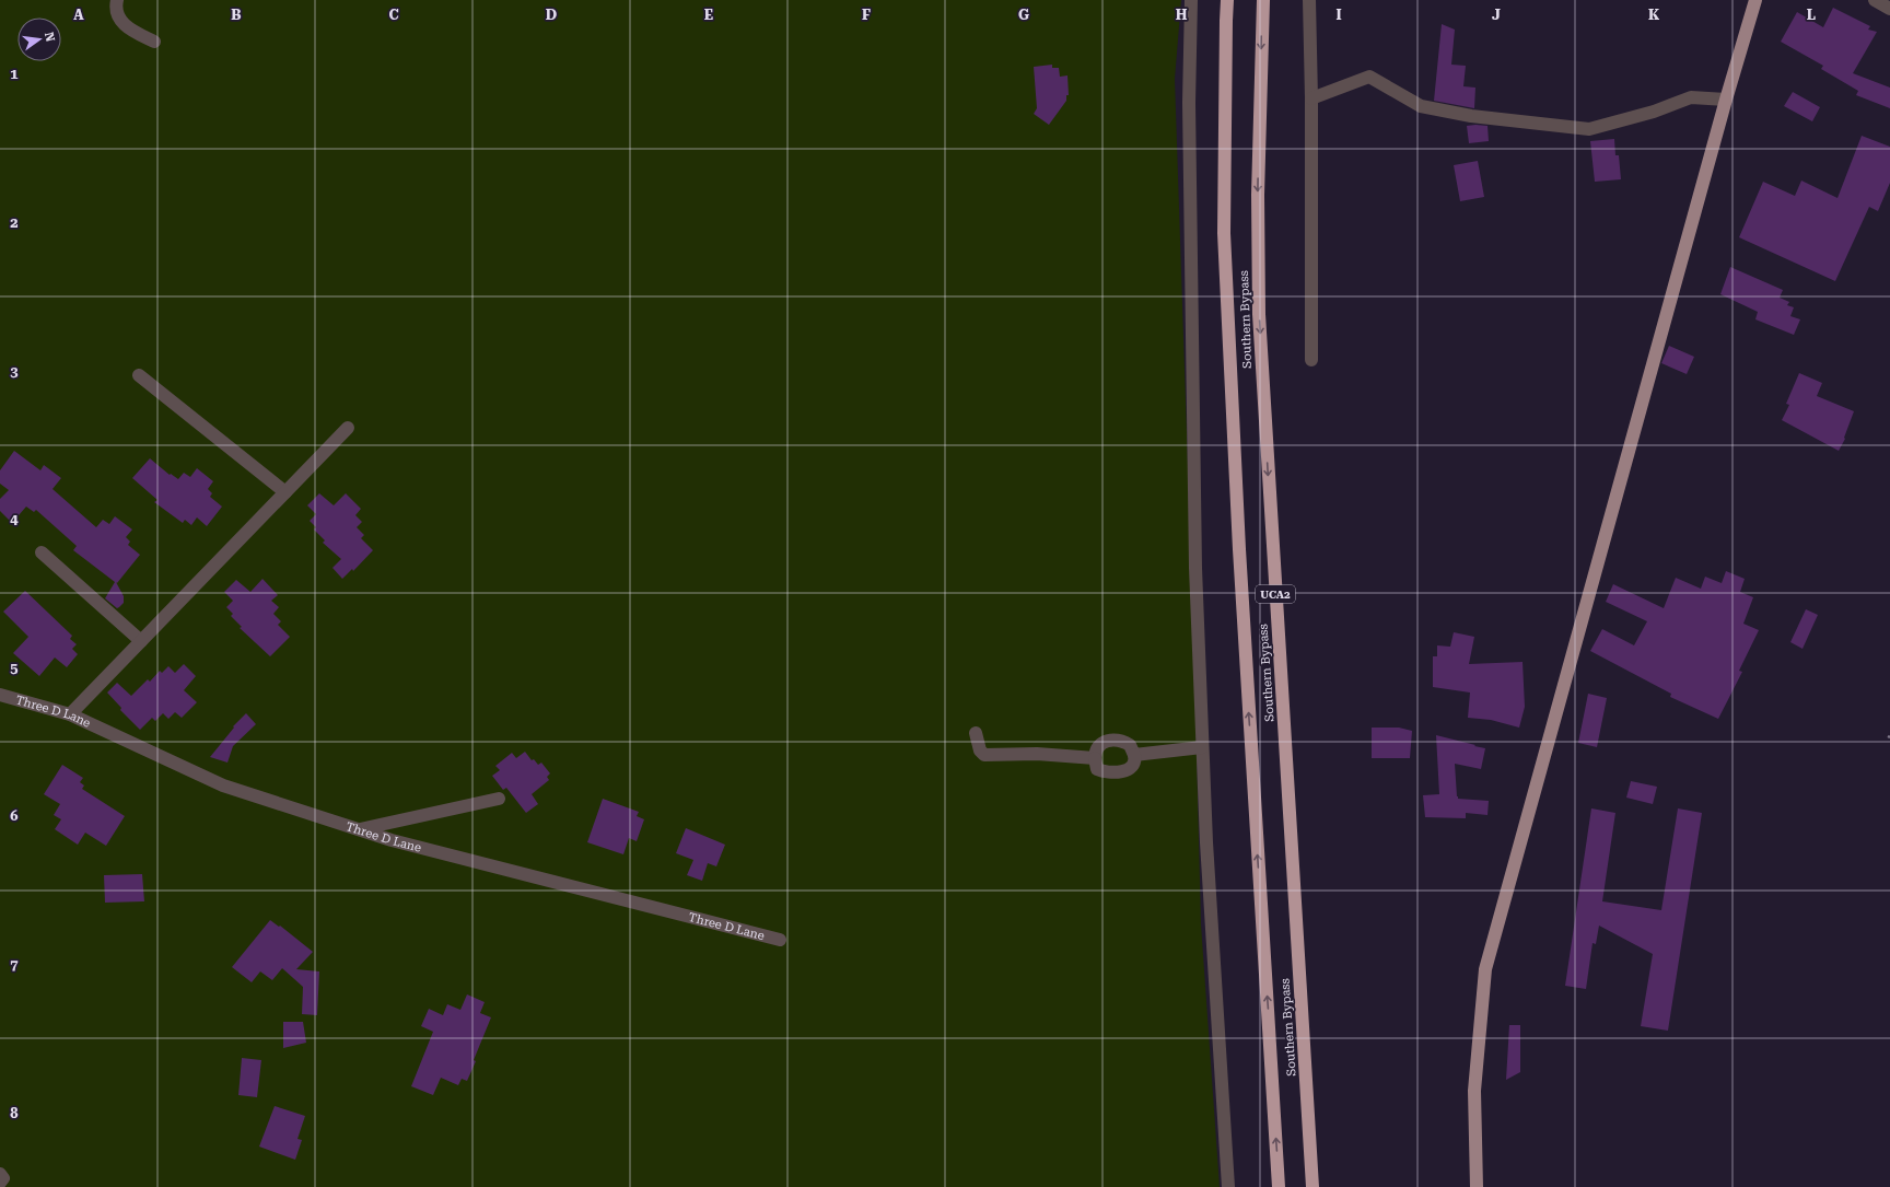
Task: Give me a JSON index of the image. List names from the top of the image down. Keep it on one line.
{"streets":{"highway":["Southern Bypass","UCA2"],"street":["Three D Lane"]},"north":"right","grid":{"columns":["A","B","C","D","E","F","G","H","I","J","K","L"],"rows":["1","2","3","4","5","6","7","8"]}}
